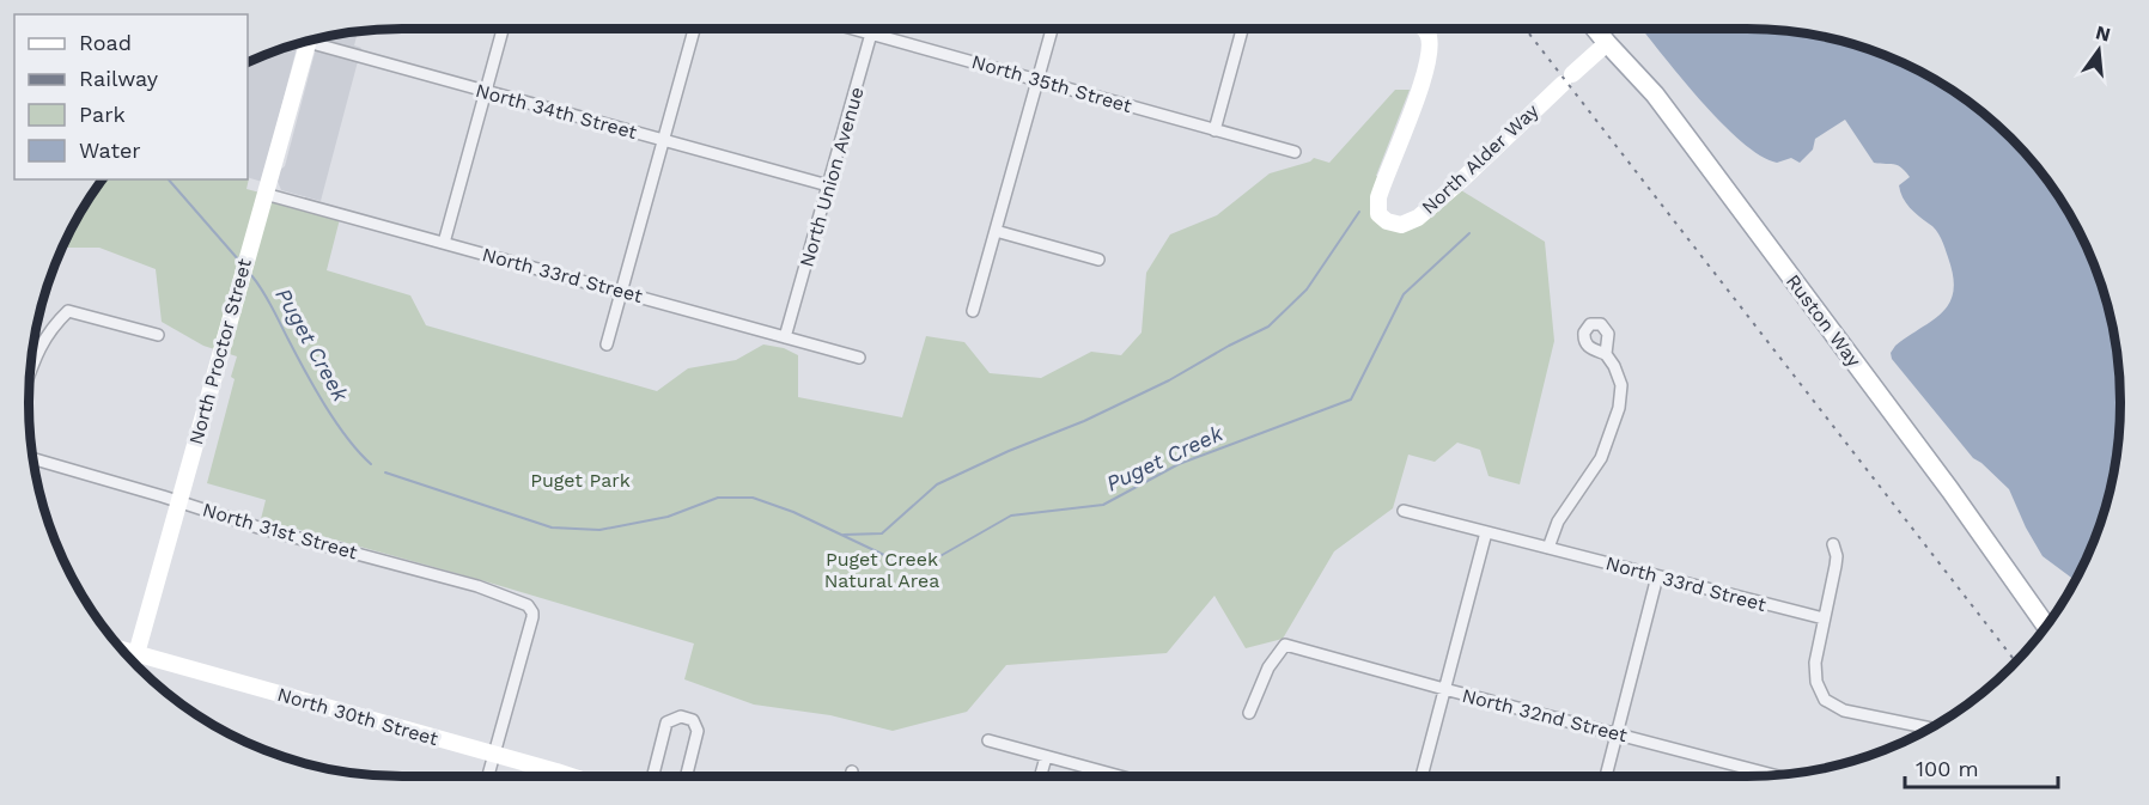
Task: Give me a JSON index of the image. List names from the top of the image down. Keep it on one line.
{"streets":{"main road":["Ruston Way"],"street":["North 35th Street","North 34th Street","North Alder Way","North Union Avenue","North 33rd Street","North Proctor Street","North 31st Street","North 32nd Street","North 30th Street"]},"crossings":[["North 35th Street","North Union Avenue"],["North 34th Street","North Union Avenue"],["North Alder Way","Ruston Way"],["North Union Avenue","North 33rd Street"],["North 33rd Street","North Proctor Street"],["North Proctor Street","North 31st Street"],["North Proctor Street","North 30th Street"],["North 31st Street","North 30th Street"]],"water":["Puget Creek"],"parks":["Puget Park","Puget Creek Natural Area"],"legend":["Road","Railway","Park","Water"],"scale_bar":"100 m","north":"top"}
